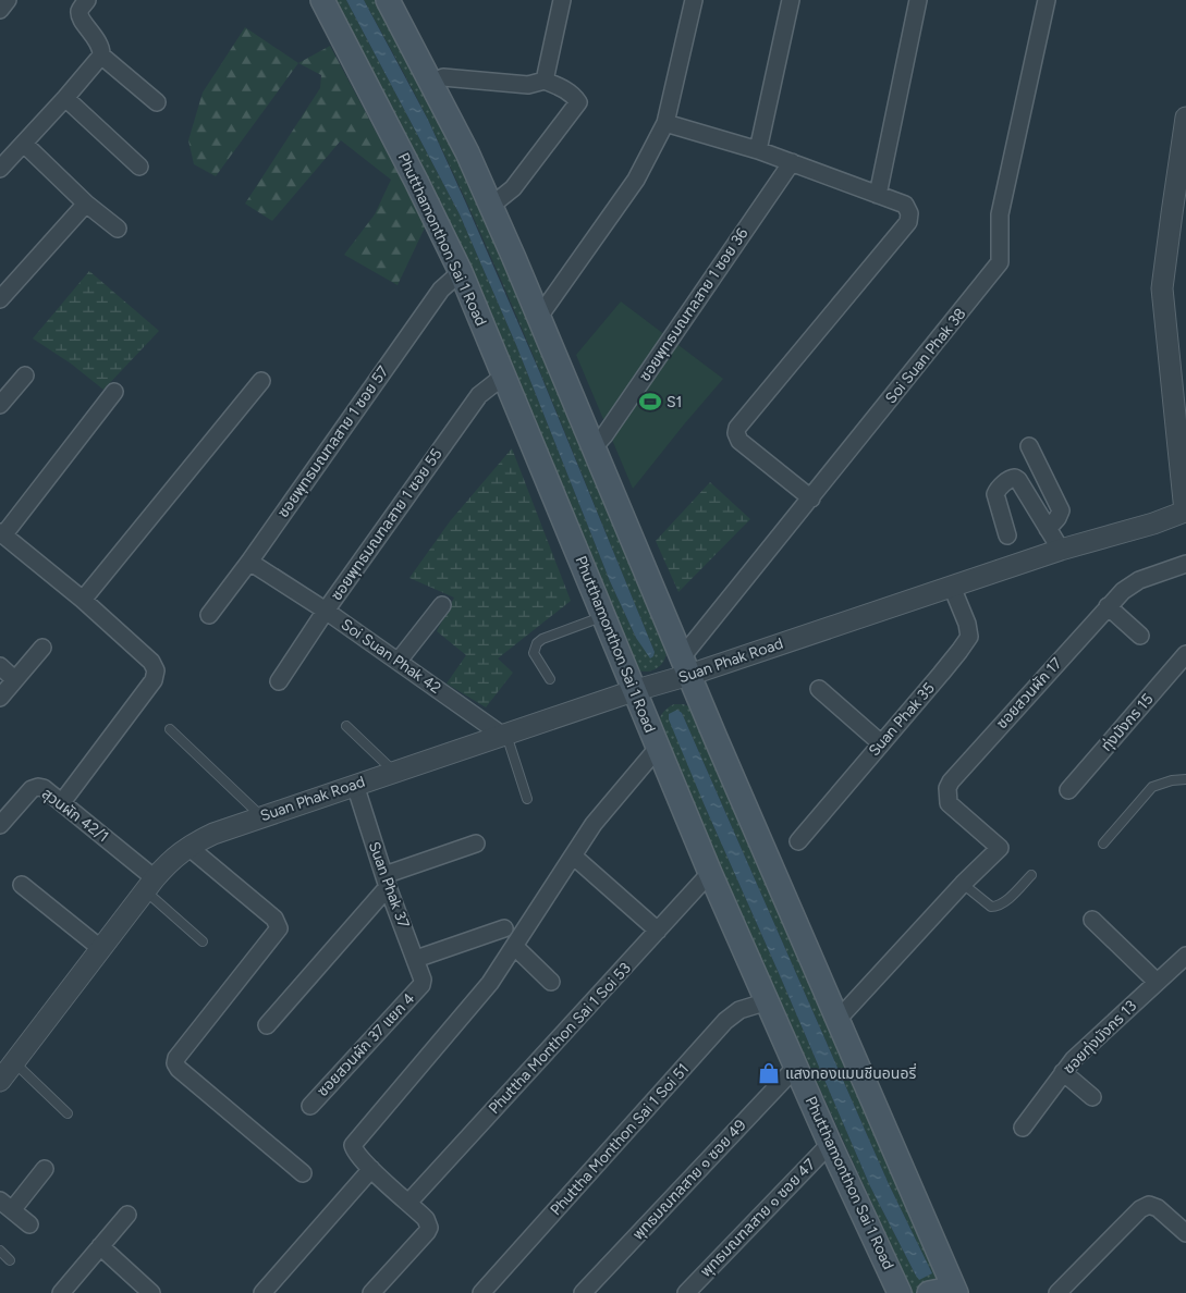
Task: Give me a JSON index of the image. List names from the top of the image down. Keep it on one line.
{"streets":{"main road":["Phutthamonthon Sai 1 Road"],"street":["ซอยพุทธมณฑลสาย 1 ซอย 36","Soi Suan Phak 38","ซอยพุทธมณฑลสาย 1 ซอย 57","ซอยพุทธมณฑลสาย 1 ซอย 55","Soi Suan Phak 42","Suan Phak Road","ซอยสวนผัก 17","Suan Phak 35","ทุ่งมังกร 15","สุวนผัก 42/1","Suan Phak 37","ซอยทุ่งมังกร 13","Phuttha Monthon Sai 1 Soi 53","ซอยสวนผัก 37 แยก 4","Phuttha Monthon Sai 1 Soi 51","พุทธมณฑลสาย ๑ ซอย 49","พุทธมณฑลสาย ๑ ซอย 47"]},"crossings":[["Phutthamonthon Sai 1 Road","ซอยพุทธมณฑลสาย 1 ซอย 57"],["Phutthamonthon Sai 1 Road","ซอยพุทธมณฑลสาย 1 ซอย 55"],["Phutthamonthon Sai 1 Road","Suan Phak Road"],["Phutthamonthon Sai 1 Road","Phuttha Monthon Sai 1 Soi 53"],["Phutthamonthon Sai 1 Road","Phuttha Monthon Sai 1 Soi 51"],["Phutthamonthon Sai 1 Road","พุทธมณฑลสาย ๑ ซอย 49"],["Phutthamonthon Sai 1 Road","พุทธมณฑลสาย ๑ ซอย 47"],["Soi Suan Phak 38","Suan Phak Road"],["ซอยพุทธมณฑลสาย 1 ซอย 57","Soi Suan Phak 42"],["ซอยพุทธมณฑลสาย 1 ซอย 55","Soi Suan Phak 42"],["Soi Suan Phak 42","Suan Phak Road"],["Suan Phak Road","Suan Phak 35"],["Suan Phak Road","สุวนผัก 42/1"],["Suan Phak Road","Suan Phak 37"],["Suan Phak 37","ซอยสวนผัก 37 แยก 4"]],"places":{"sports":["S1"],"shop":["แสงทองแมนชีนอนอรี่"]}}
